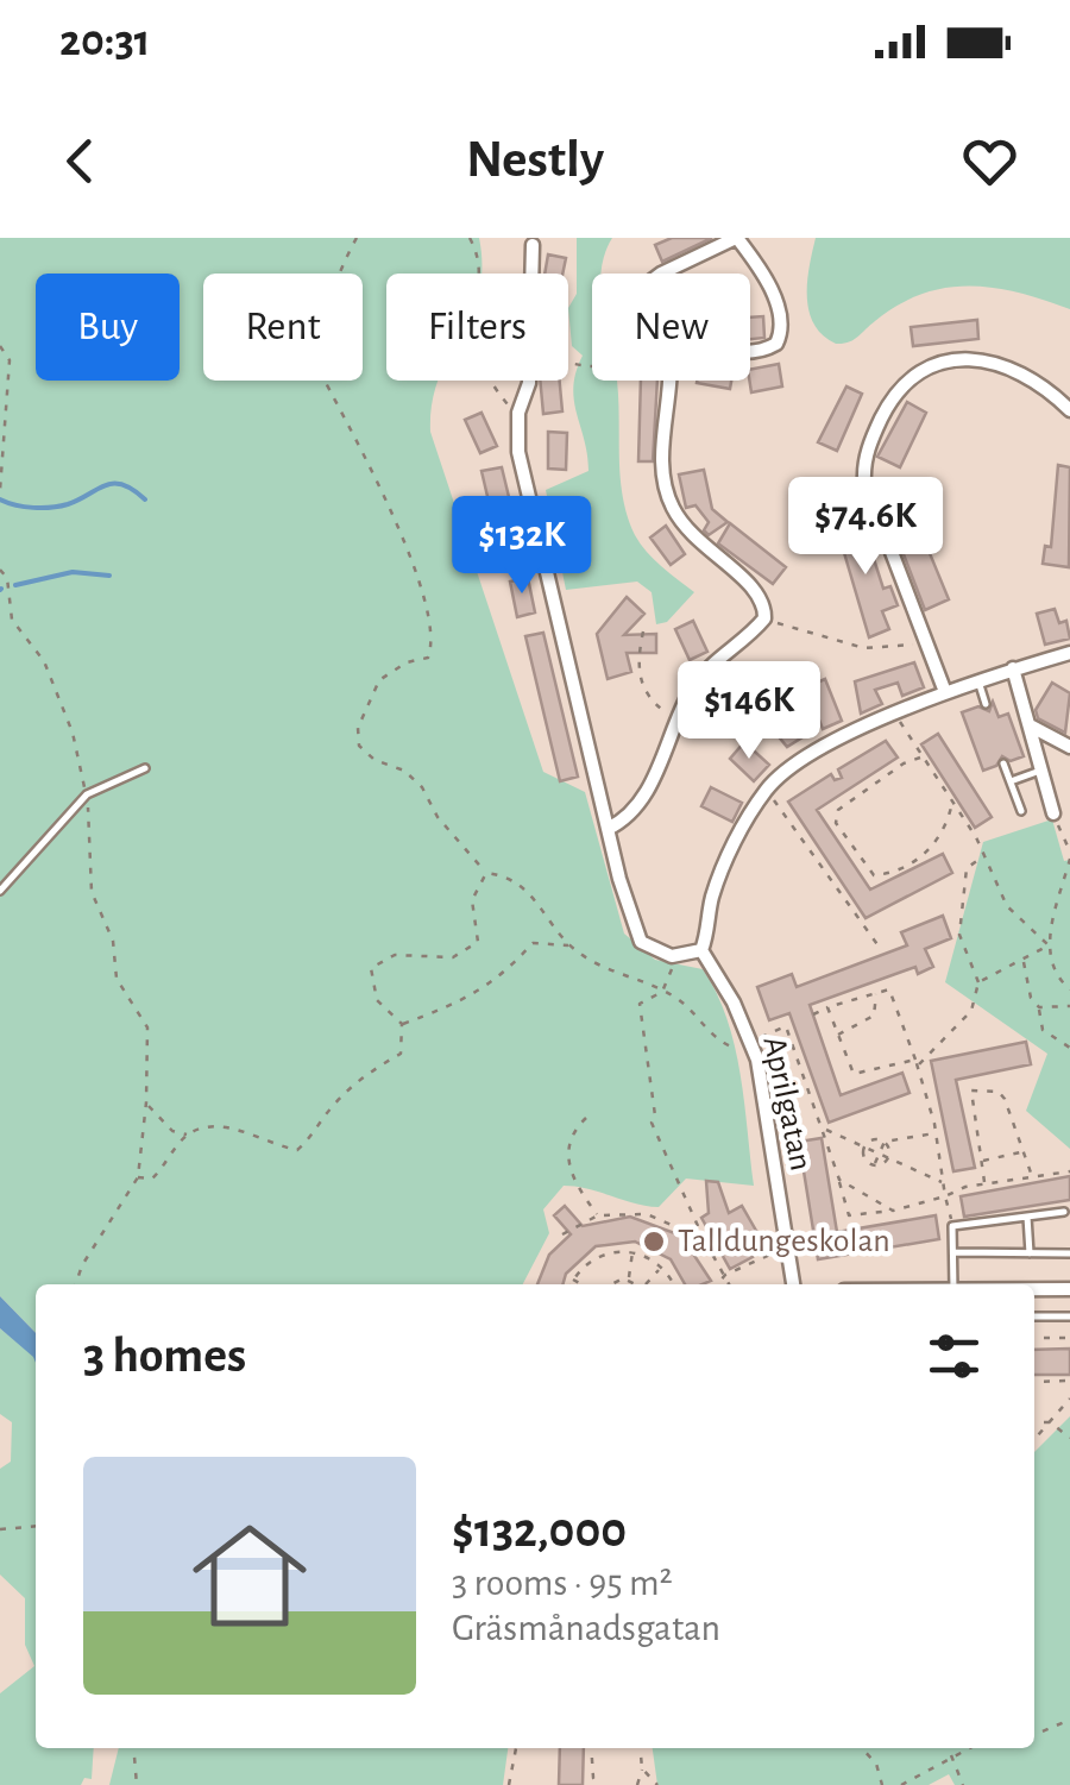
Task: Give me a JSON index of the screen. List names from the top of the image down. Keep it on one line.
{"streets":{"street":["Aprilgatan"]},"places":["Talldungeskolan"],"page":{"status":"20:31","header":"Nestly","chip":["Buy","Rent","Filters","New"],"price":["$74.6K","$132K","$146K"],"heading":"3 homes","list":[{"name":"$132,000","note":"3 rooms · 95 m² · Gräsmånadsgatan"}]}}
